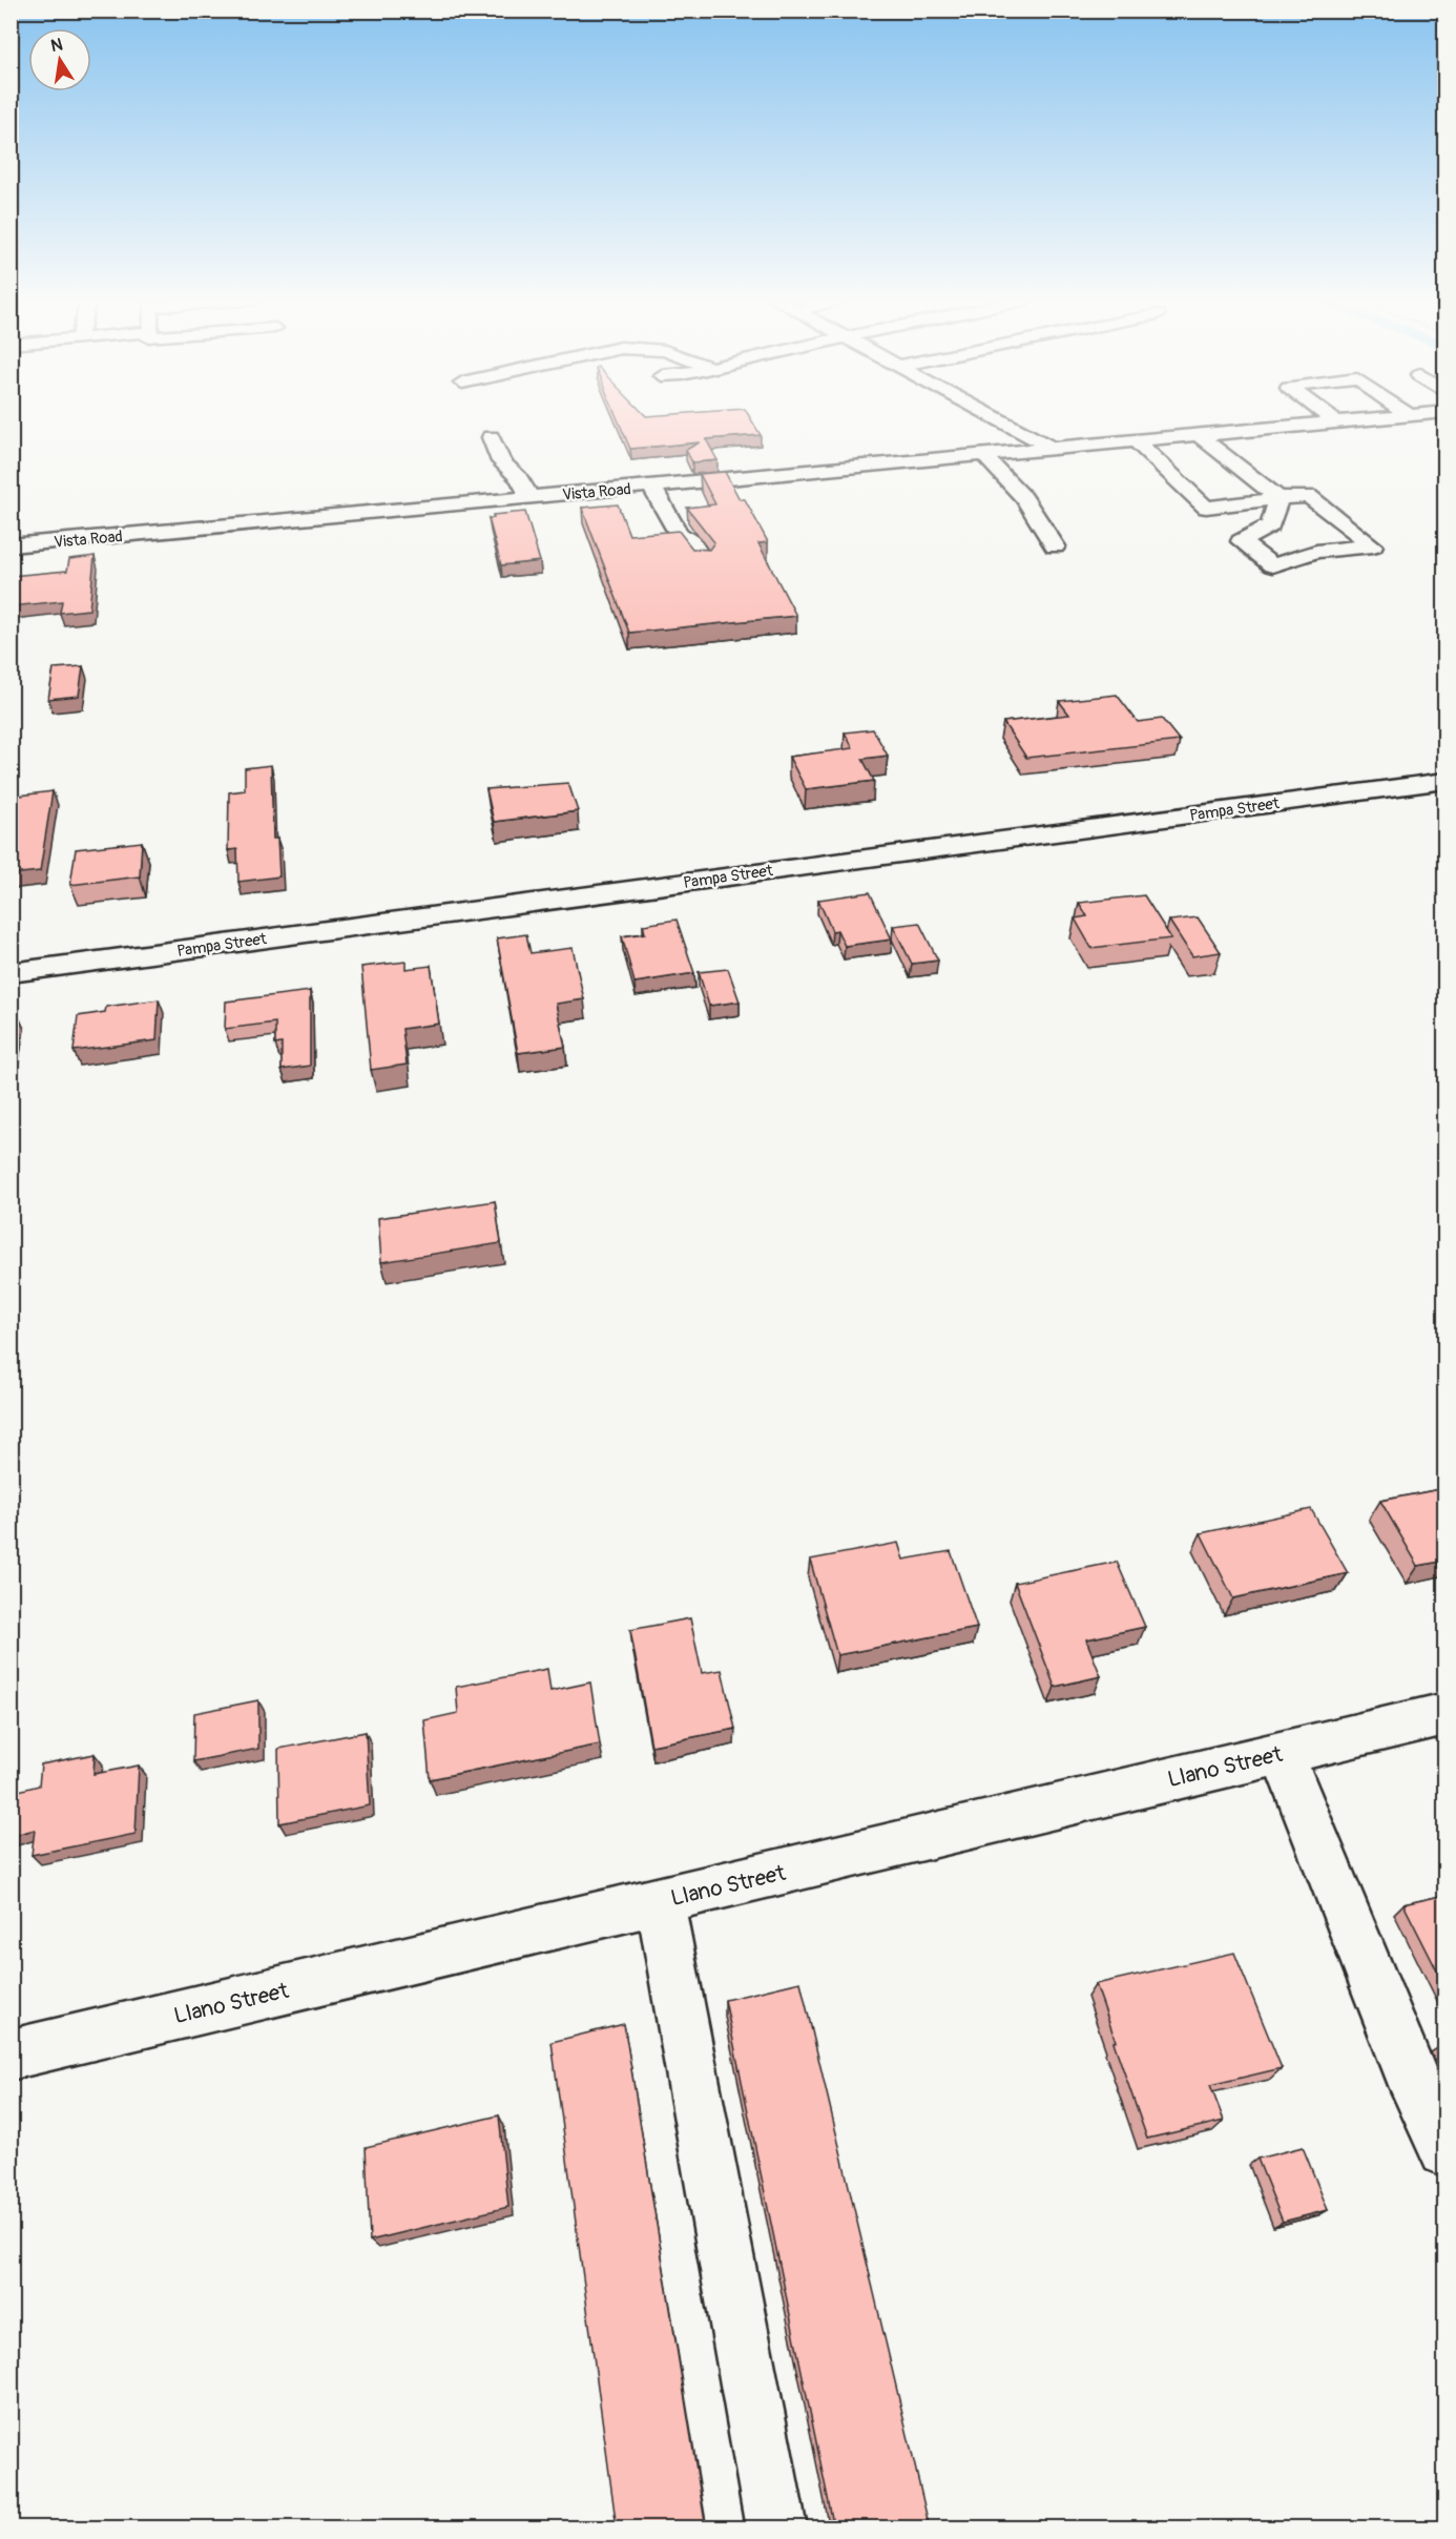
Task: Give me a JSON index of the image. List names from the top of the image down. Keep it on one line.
{"streets":{"street":["Vista Road","Pampa Street","Llano Street"]},"north":"top"}
